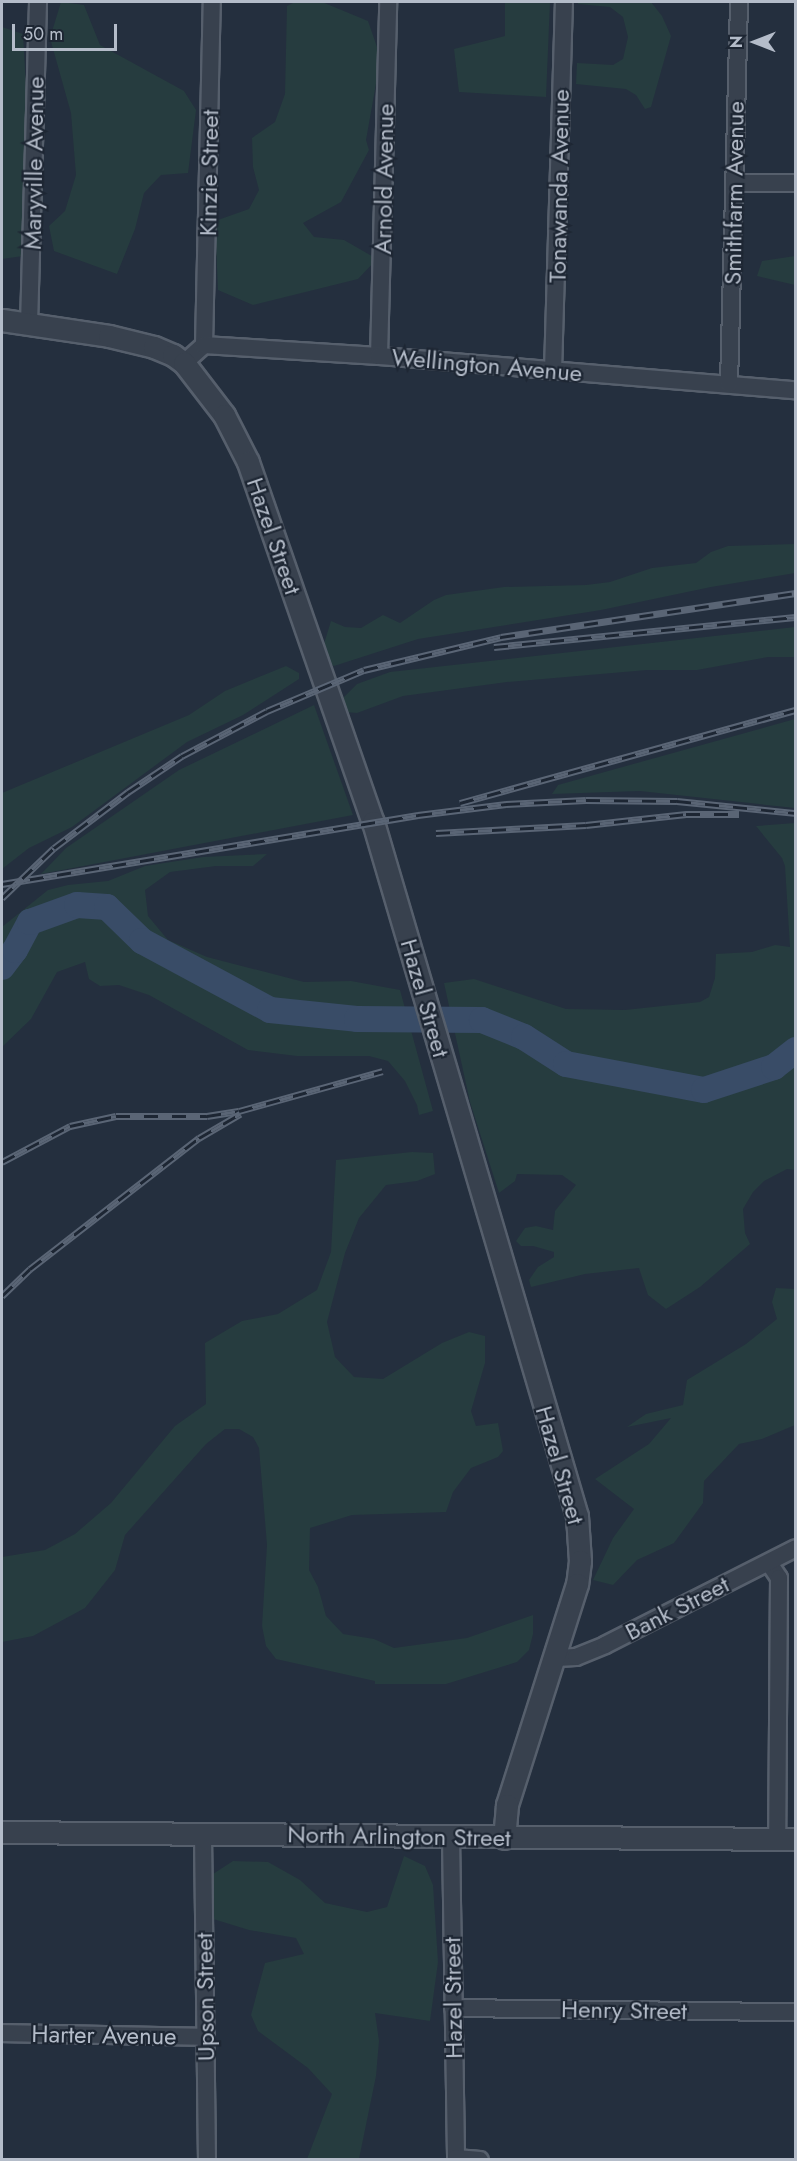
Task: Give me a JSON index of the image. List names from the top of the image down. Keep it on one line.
{"streets":{"street":["Maryville Avenue","Kinzie Street","Arnold Avenue","Tonawanda Avenue","Smithfarm Avenue","Wellington Avenue","Hazel Street","Bank Street","North Arlington Street","Upson Street","Henry Street","Harter Avenue"]},"crossings":[["Maryville Avenue","Hazel Street"],["Kinzie Street","Wellington Avenue"],["Arnold Avenue","Wellington Avenue"],["Tonawanda Avenue","Wellington Avenue"],["Smithfarm Avenue","Wellington Avenue"],["Hazel Street","Bank Street"],["Hazel Street","North Arlington Street"],["Hazel Street","Henry Street"],["North Arlington Street","Upson Street"],["Upson Street","Harter Avenue"]],"scale_bar":"50 m","north":"left"}
